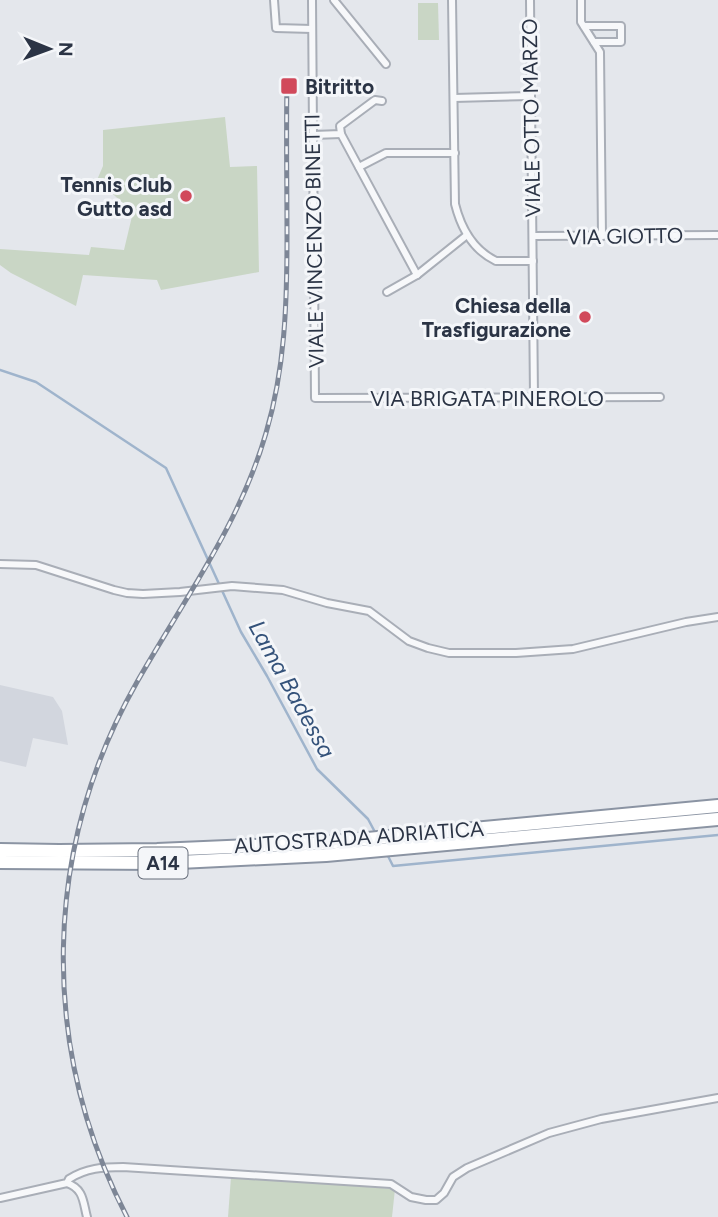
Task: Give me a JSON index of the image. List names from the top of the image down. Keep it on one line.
{"streets":{"highway":["AUTOSTRADA ADRIATICA","A14"],"street":["VIALE OTTO MARZO","VIA GIOTTO","VIALE VINCENZO BINETTI","VIA BRIGATA PINEROLO"]},"crossings":[["VIALE OTTO MARZO","VIA GIOTTO"],["VIALE OTTO MARZO","VIA BRIGATA PINEROLO"],["VIALE VINCENZO BINETTI","VIA BRIGATA PINEROLO"]],"water":["Lama Badessa"],"places":{"transit":["Bitritto"],"other":["Tennis Club Gutto asd","Chiesa della Trasfigurazione"]},"north":"right"}
